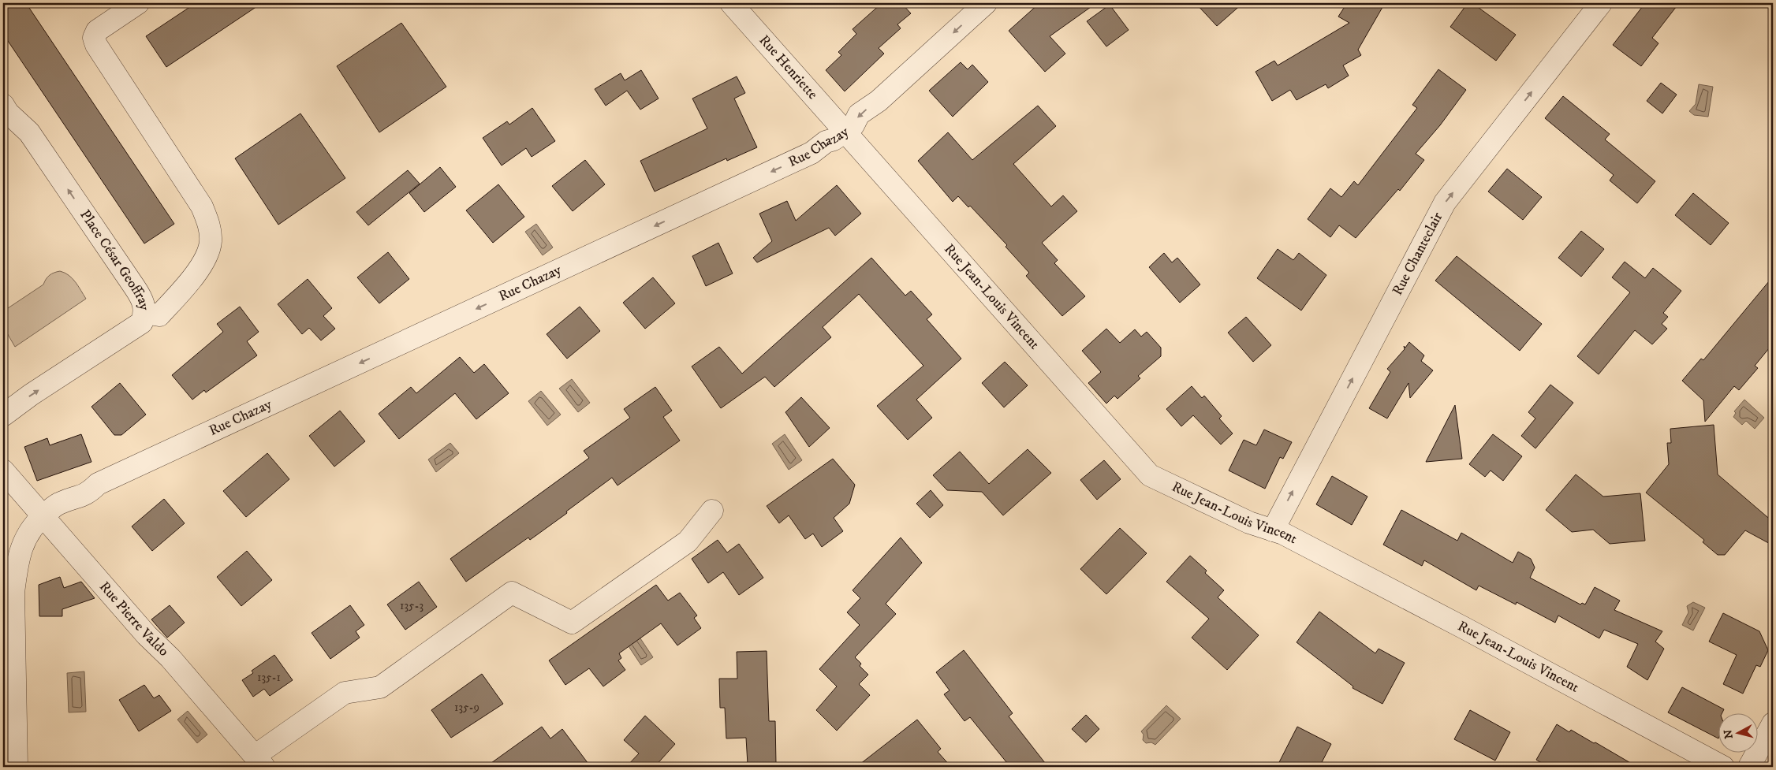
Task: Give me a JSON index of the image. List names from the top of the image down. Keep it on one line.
{"streets":{"street":["Rue Henriette","Rue Chazay","Rue Chanteclair","Place César Geoffray","Rue Jean-Louis Vincent","Rue Pierre Valdo"]},"crossings":[["Rue Henriette","Rue Chazay"],["Rue Henriette","Rue Jean-Louis Vincent"],["Rue Chazay","Rue Jean-Louis Vincent"],["Rue Chazay","Rue Pierre Valdo"],["Rue Chanteclair","Rue Jean-Louis Vincent"]],"one_way":["Rue Chazay","Rue Chanteclair"],"house_numbers":["135-3","135-1","135-9"],"north":"left"}
